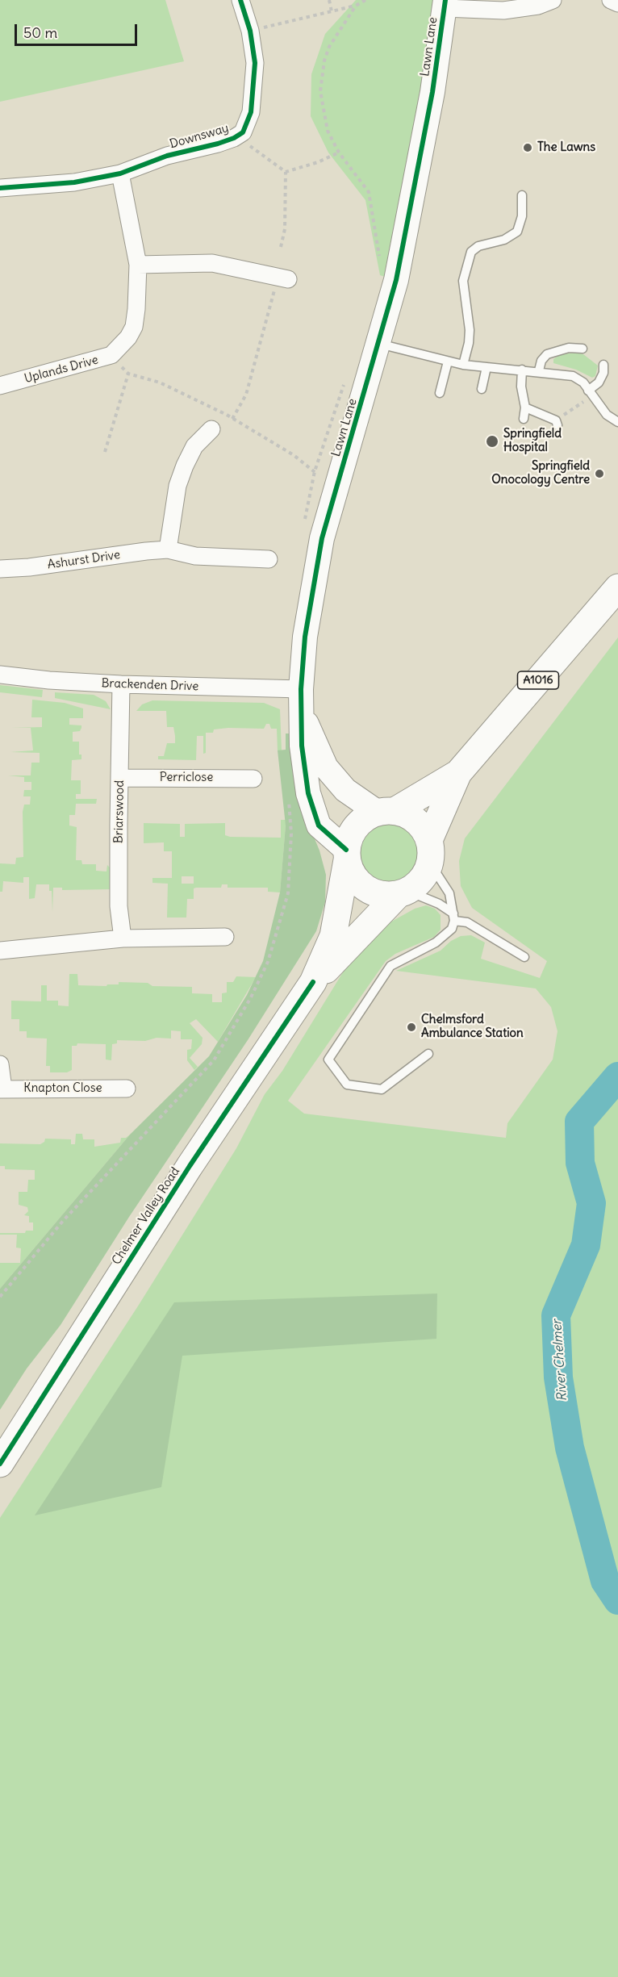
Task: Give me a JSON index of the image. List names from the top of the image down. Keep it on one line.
{"streets":{"main road":["A1016","Chelmer Valley Road"],"street":["Lawn Lane","Downsway","Uplands Drive","Ashurst Drive","Brackenden Drive","Perriclose","Briarswood","Knapton Close"]},"crossings":[["Lawn Lane","A1016"],["Lawn Lane","Brackenden Drive"],["Lawn Lane","Chelmer Valley Road"],["Downsway","Uplands Drive"],["A1016","Chelmer Valley Road"],["Brackenden Drive","Briarswood"],["Perriclose","Briarswood"]],"water":["River Chelmer"],"places":["The Lawns","Springfield Hospital","Springfield Onocology Centre","Chelmsford Ambulance Station"],"scale_bar":"50 m"}
